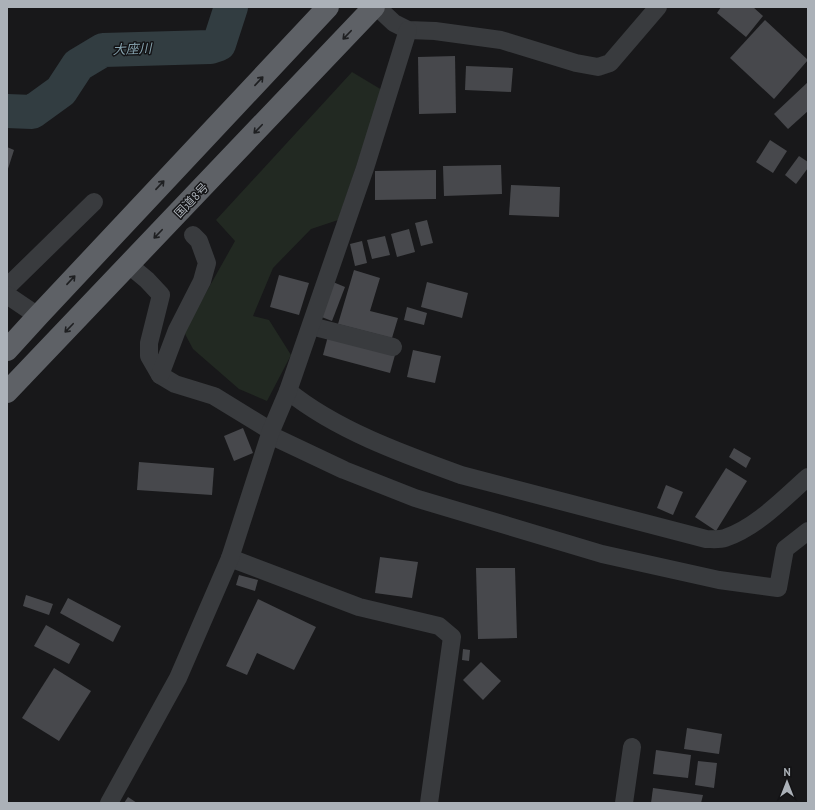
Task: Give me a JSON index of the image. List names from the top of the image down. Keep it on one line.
{"streets":{"highway":["国道8号"]},"water":["大座川"],"north":"top"}
